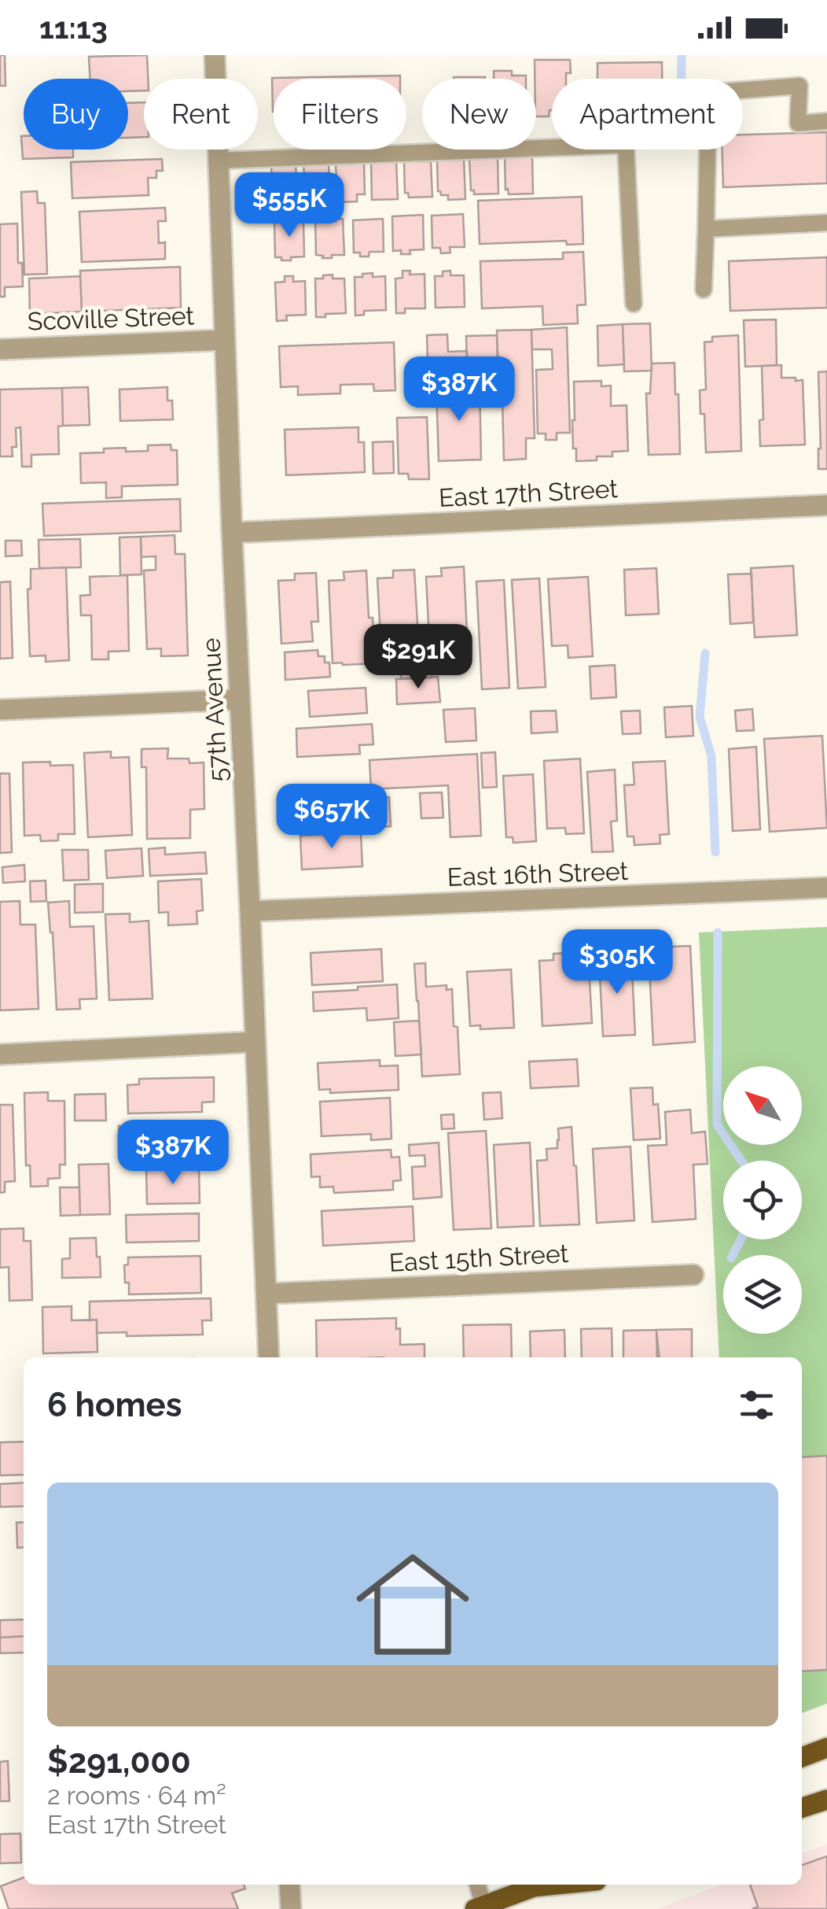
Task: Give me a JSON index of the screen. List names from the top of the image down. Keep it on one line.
{"streets":{"street":["Scoville Street","East 17th Street","57th Avenue","East 16th Street","East 15th Street"]},"crossings":[["Scoville Street","57th Avenue"],["East 17th Street","57th Avenue"],["57th Avenue","East 16th Street"],["57th Avenue","East 15th Street"]],"north":"top left","page":{"status":"11:13","chip":["Buy","Rent","Filters","New","Apartment"],"price":["$555K","$387K","$291K","$657K","$305K","$387K"],"heading":"6 homes","list":[{"name":"$291,000","note":"2 rooms · 64 m² · East 17th Street"}]}}
